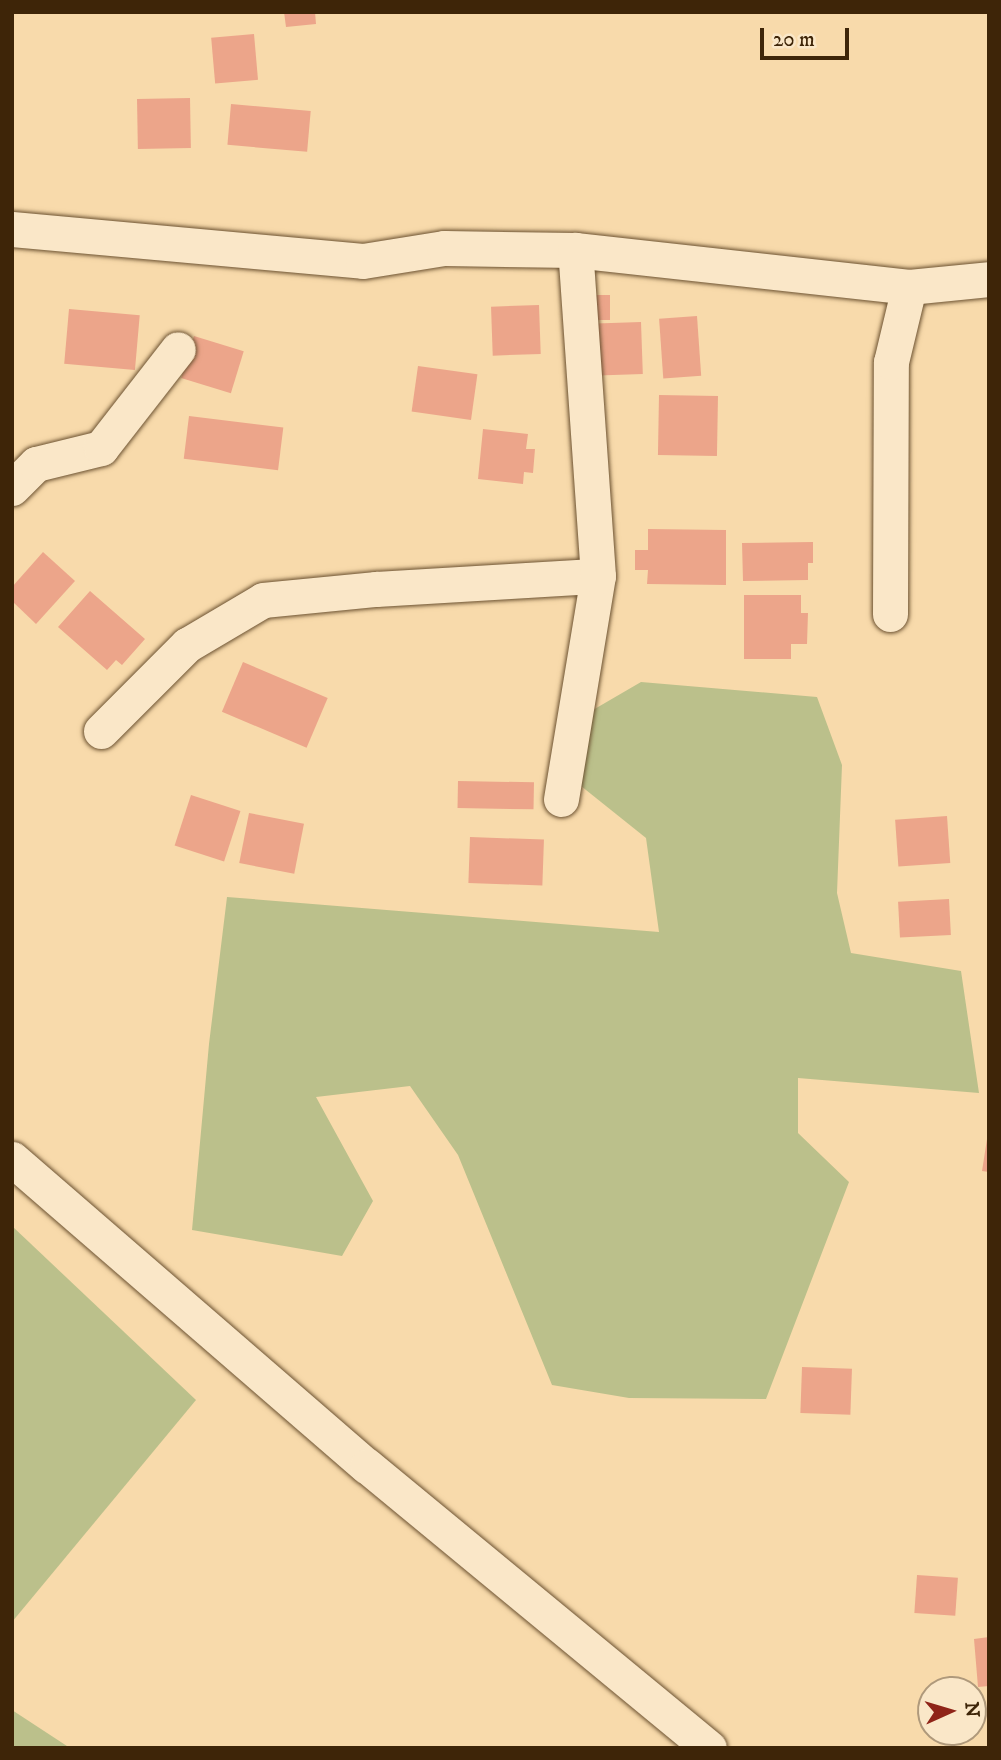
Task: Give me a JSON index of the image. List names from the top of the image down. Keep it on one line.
{"scale_bar":"20 m","north":"right"}
